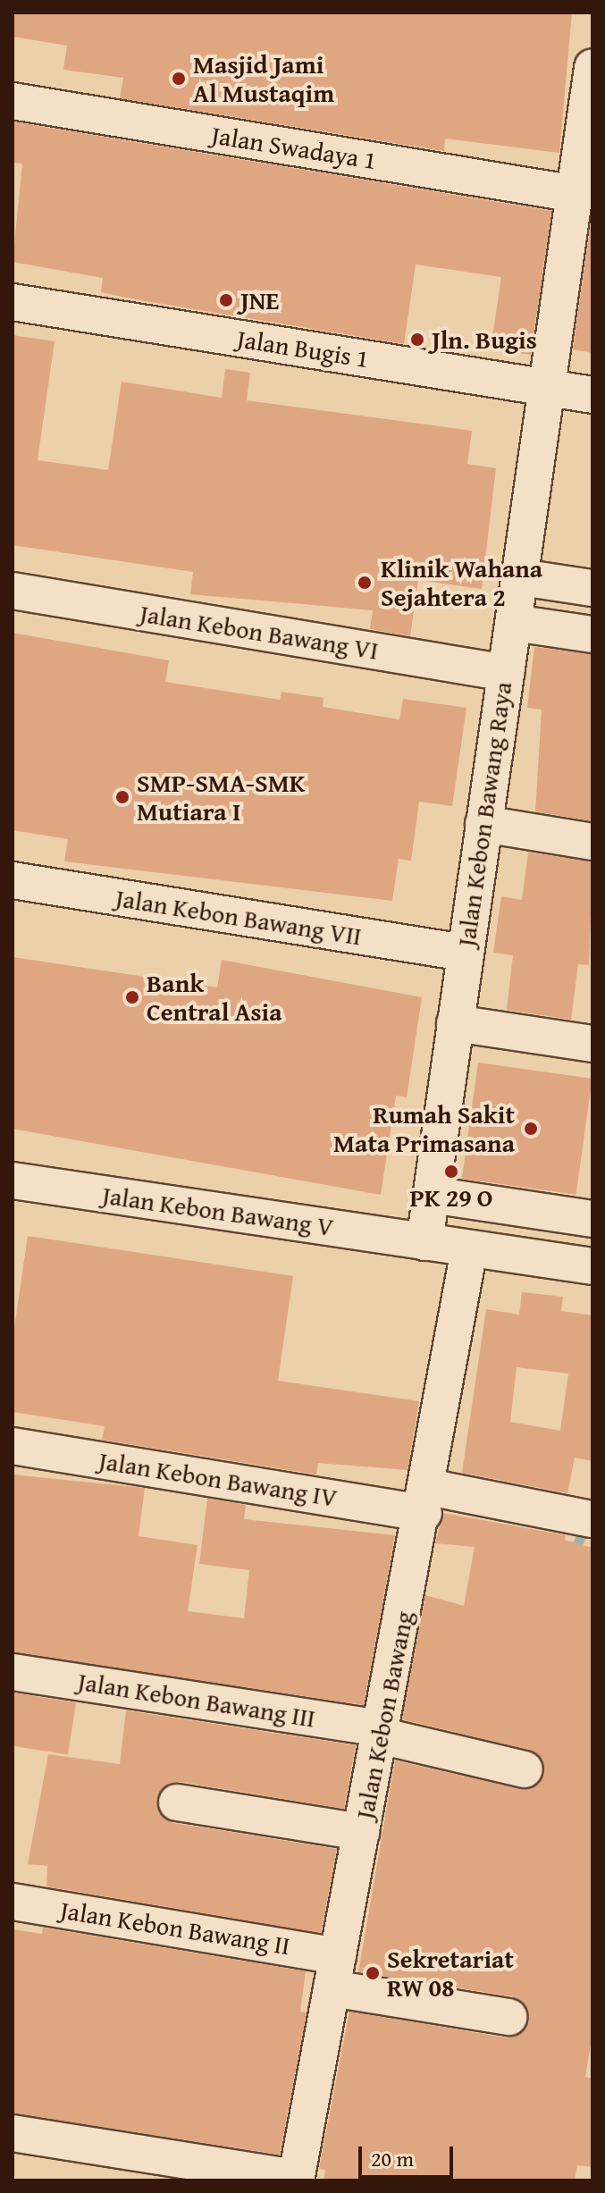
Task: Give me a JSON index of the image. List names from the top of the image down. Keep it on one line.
{"streets":{"street":["Jalan Swadaya 1","Jalan Bugis 1","Jalan Kebon Bawang VI","Jalan Kebon Bawang Raya","Jalan Kebon Bawang VII","Jalan Kebon Bawang V","Jalan Kebon Bawang IV","Jalan Kebon Bawang III","Jalan Kebon Bawang","Jalan Kebon Bawang II"]},"crossings":[["Jalan Swadaya 1","Jalan Kebon Bawang Raya"],["Jalan Bugis 1","Jalan Kebon Bawang Raya"],["Jalan Kebon Bawang VI","Jalan Kebon Bawang Raya"],["Jalan Kebon Bawang Raya","Jalan Kebon Bawang VII"],["Jalan Kebon Bawang Raya","Jalan Kebon Bawang V"],["Jalan Kebon Bawang V","Jalan Kebon Bawang"],["Jalan Kebon Bawang IV","Jalan Kebon Bawang"],["Jalan Kebon Bawang III","Jalan Kebon Bawang"],["Jalan Kebon Bawang","Jalan Kebon Bawang II"]],"places":["Masjid Jami Al Mustaqim","JNE","Jln. Bugis","Klinik Wahana Sejahtera 2","SMP-SMA-SMK Mutiara I","Bank Central Asia","Rumah Sakit Mata Primasana","PK 29 O","Sekretariat RW 08"],"scale_bar":"20 m"}
